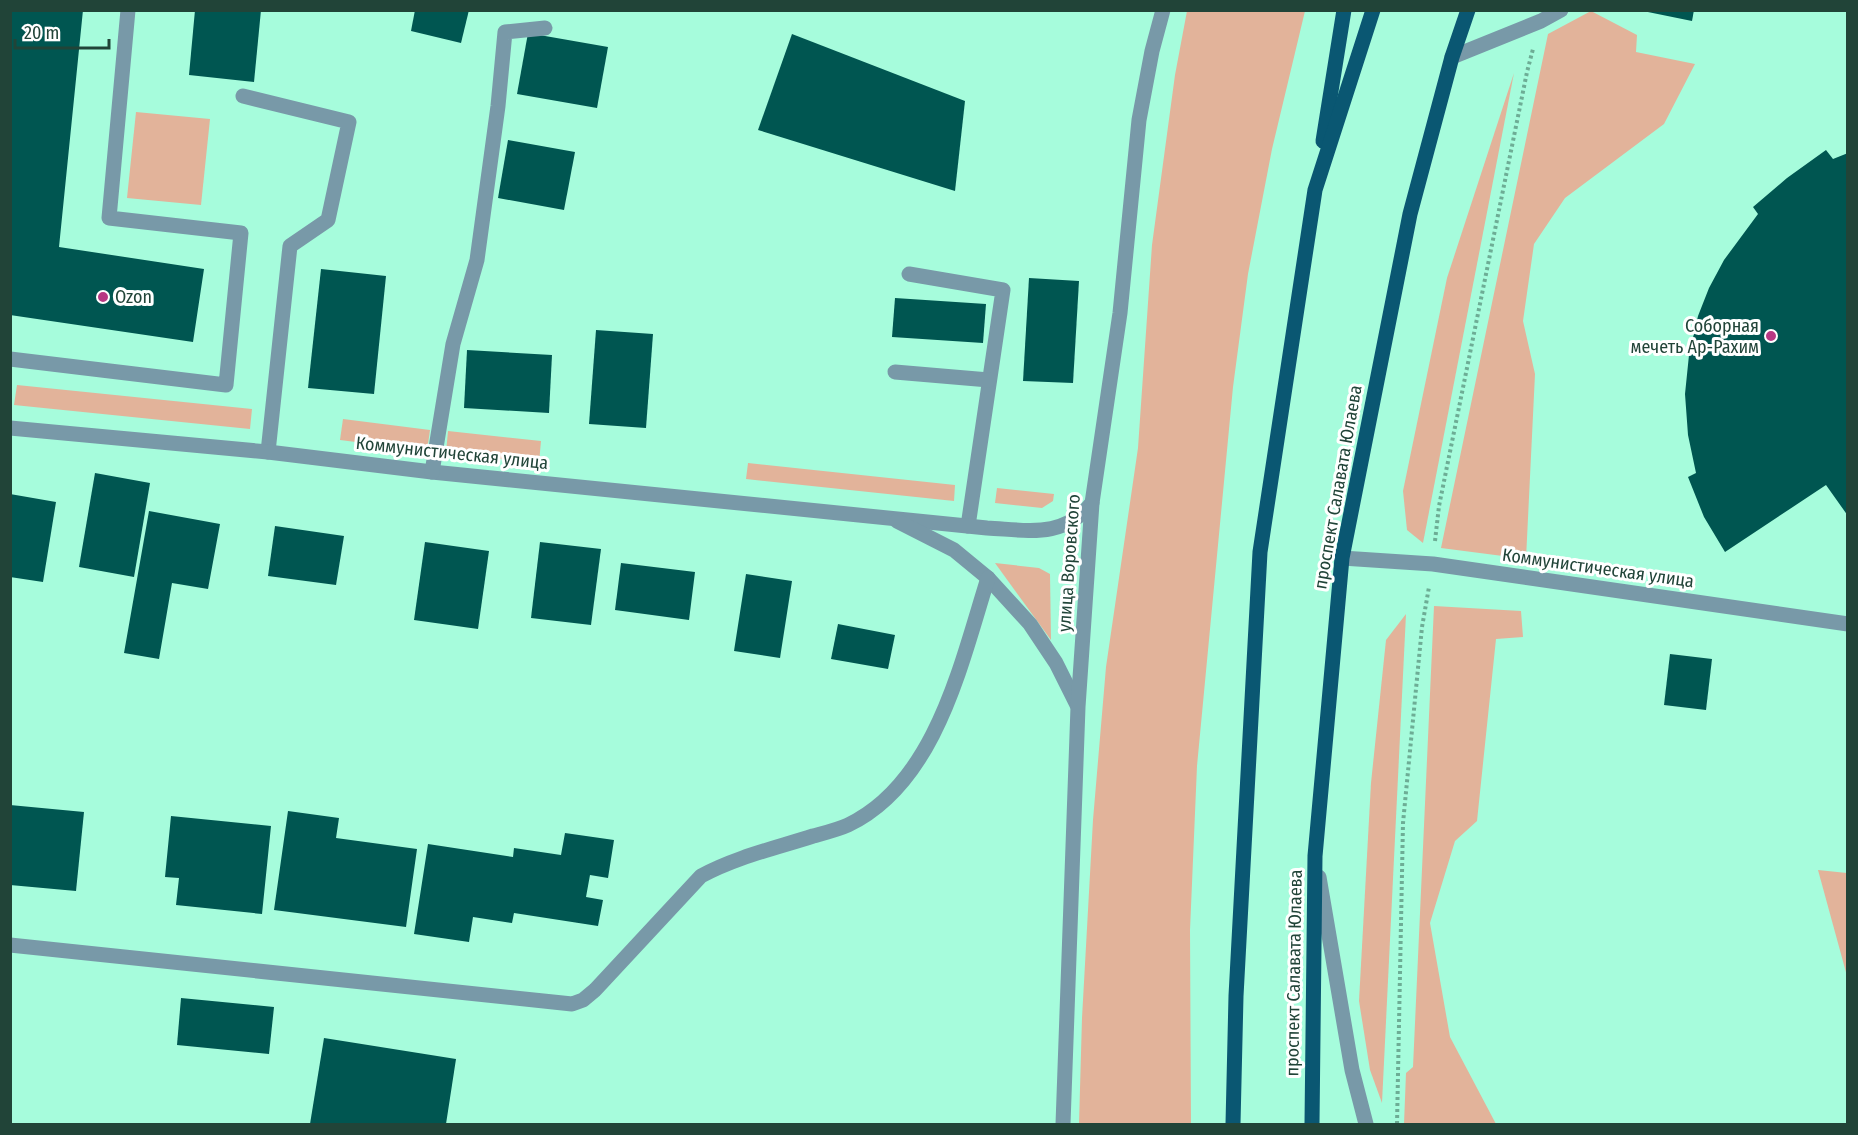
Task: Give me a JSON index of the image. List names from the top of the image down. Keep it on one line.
{"streets":{"main road":["проспект Салавата Юлаева"],"street":["Коммунистическая улица","улица Воровского"]},"crossings":[["Коммунистическая улица","проспект Салавата Юлаева"],["Коммунистическая улица","улица Воровского"]],"places":["Ozon","Соборная мечеть Ар-Рахим"],"scale_bar":"20 m"}
